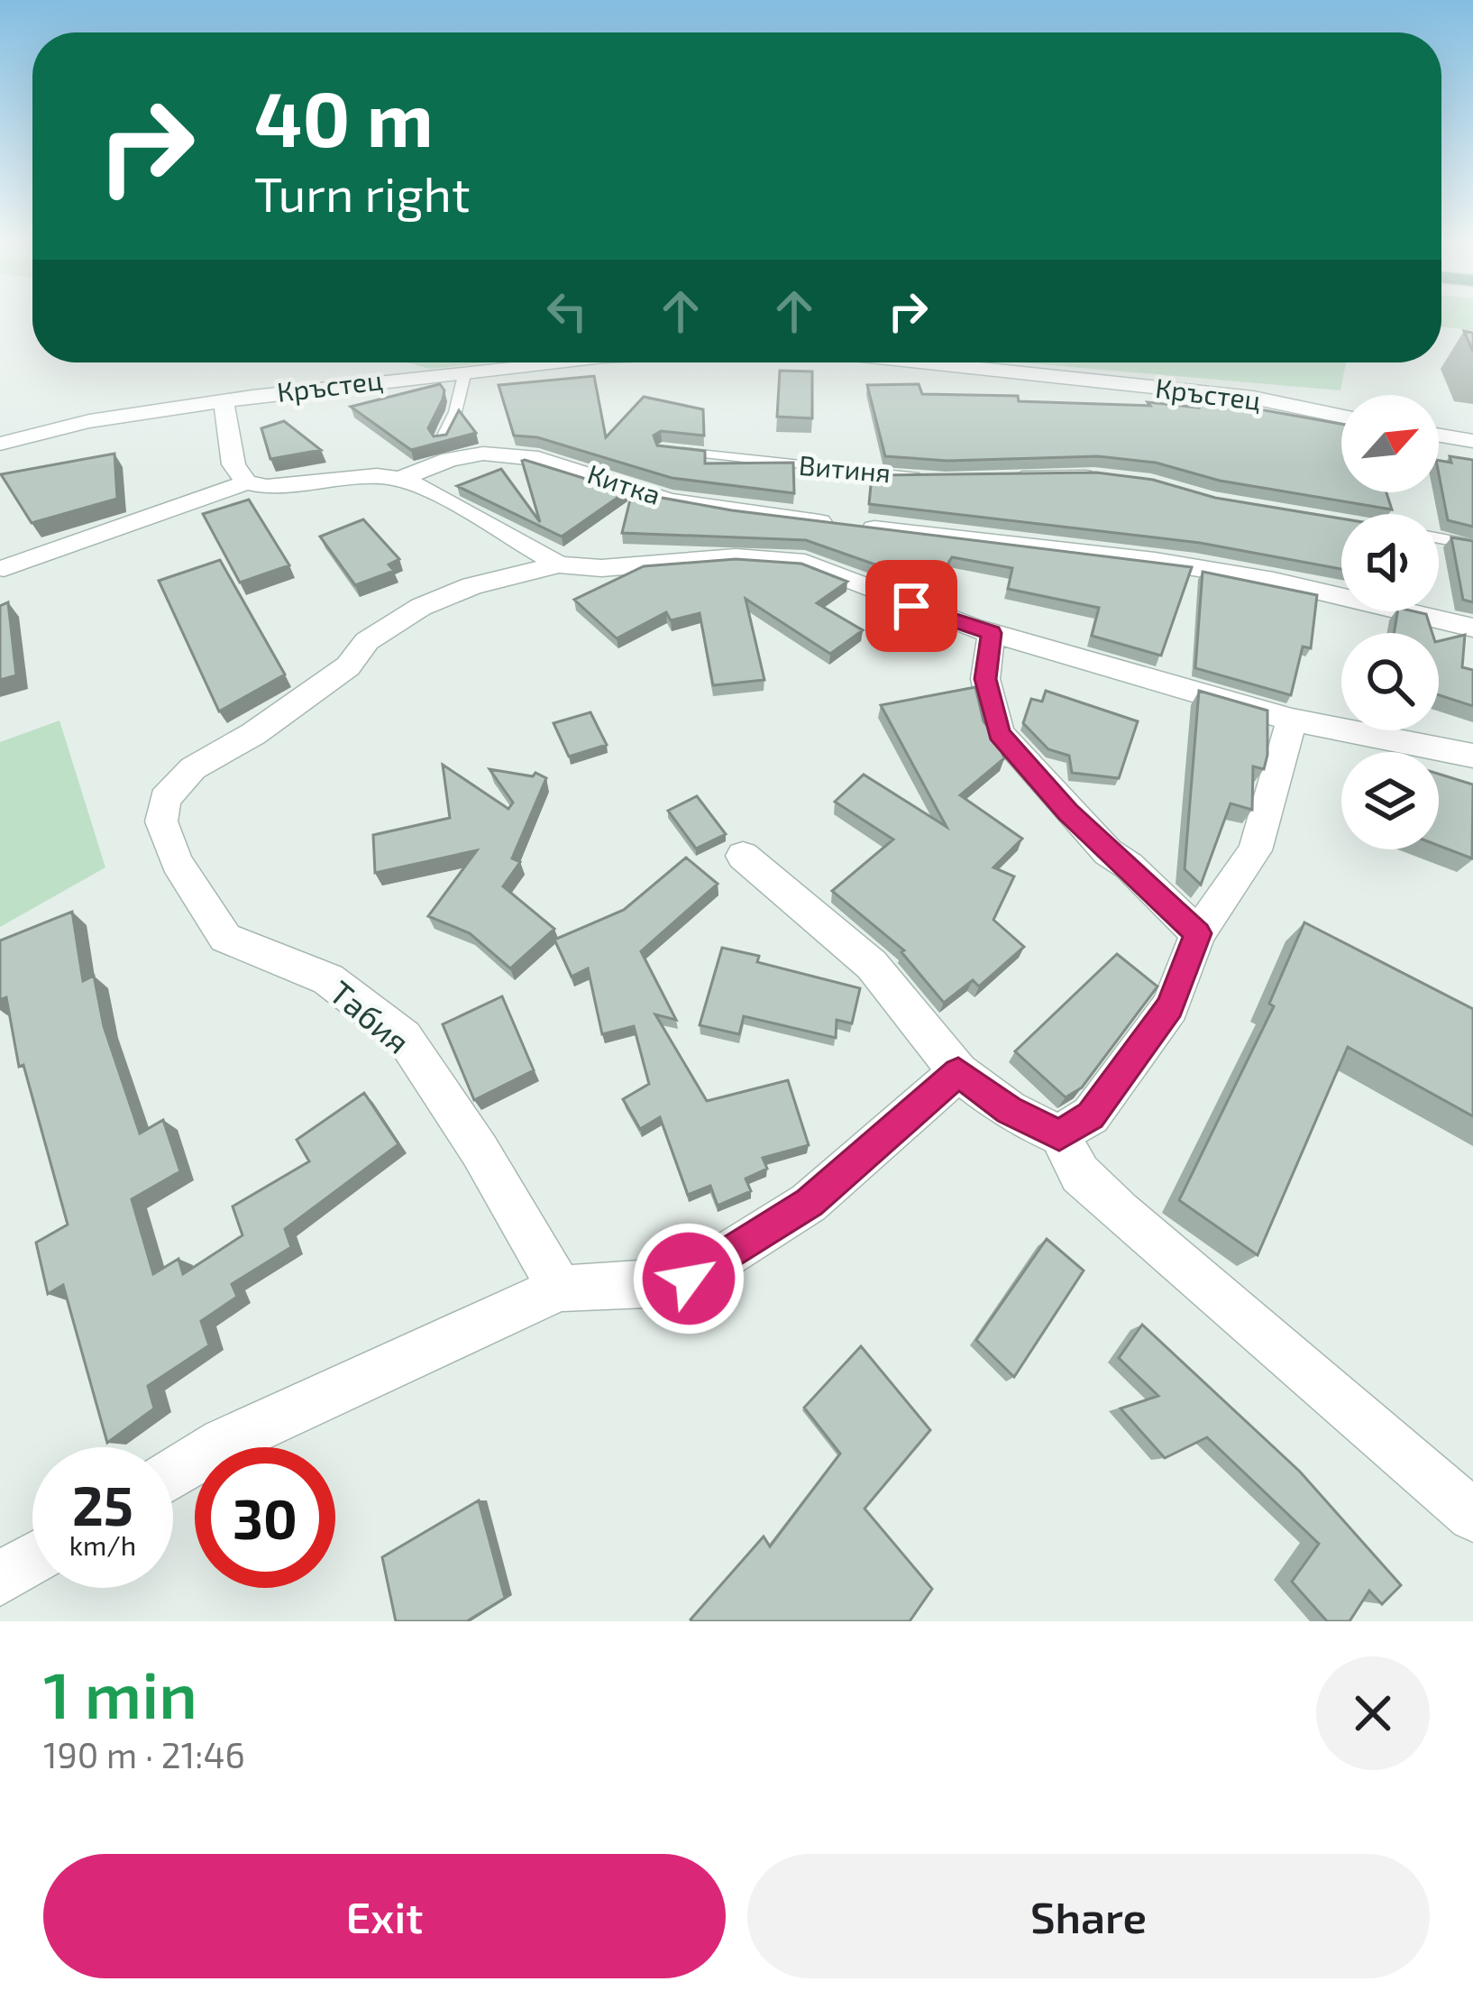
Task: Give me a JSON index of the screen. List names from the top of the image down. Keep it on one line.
{"streets":{"street":["Кръстец","Китка","Табия"],"lane":["Витиня"]},"north":"top right","page":{"turn":["40 m","Turn right"],"speed":"25 km/h","limit":"30","heading":["1 min","190 m · 21:46"],"buttons":["Exit","Share"]}}
